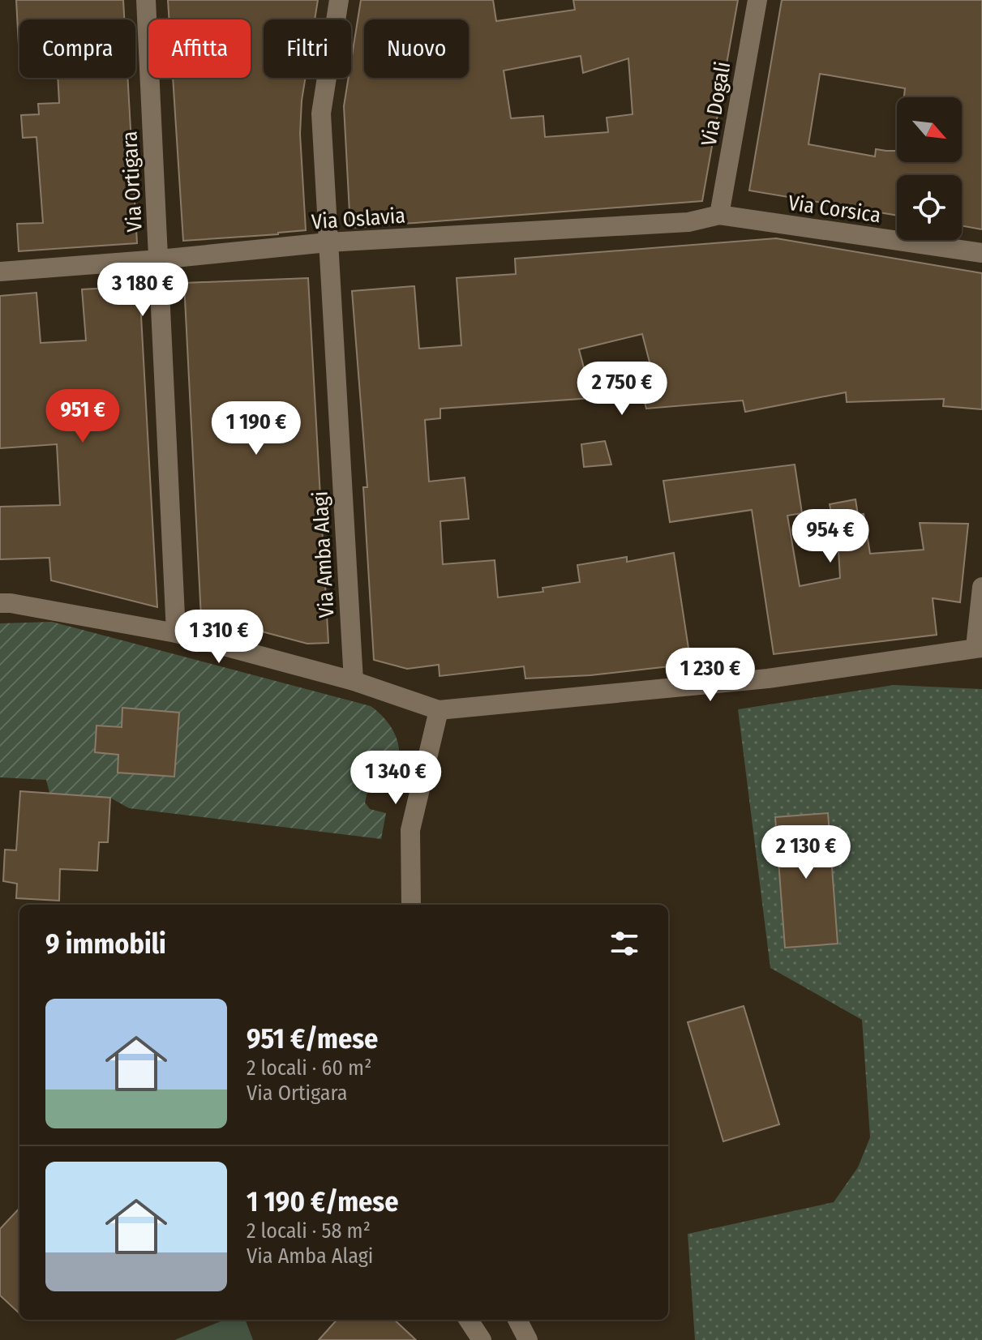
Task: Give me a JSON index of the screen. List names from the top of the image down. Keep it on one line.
{"streets":{"street":["Via Dogali","Via Ortigara","Via Corsica","Via Oslavia","Via Amba Alagi"]},"crossings":[["Via Dogali","Via Corsica"],["Via Dogali","Via Oslavia"],["Via Ortigara","Via Oslavia"],["Via Corsica","Via Oslavia"],["Via Oslavia","Via Amba Alagi"]],"north":"bottom right","page":{"chip":["Compra","Affitta","Filtri","Nuovo"],"price":["3 180 €","2 750 €","951 €","1 190 €","954 €","1 310 €","1 230 €","1 340 €","2 130 €"],"heading":"9 immobili","list":[{"name":"951 €/mese","note":"2 locali · 60 m² · Via Ortigara"},{"name":"1 190 €/mese","note":"2 locali · 58 m² · Via Amba Alagi"}]}}
